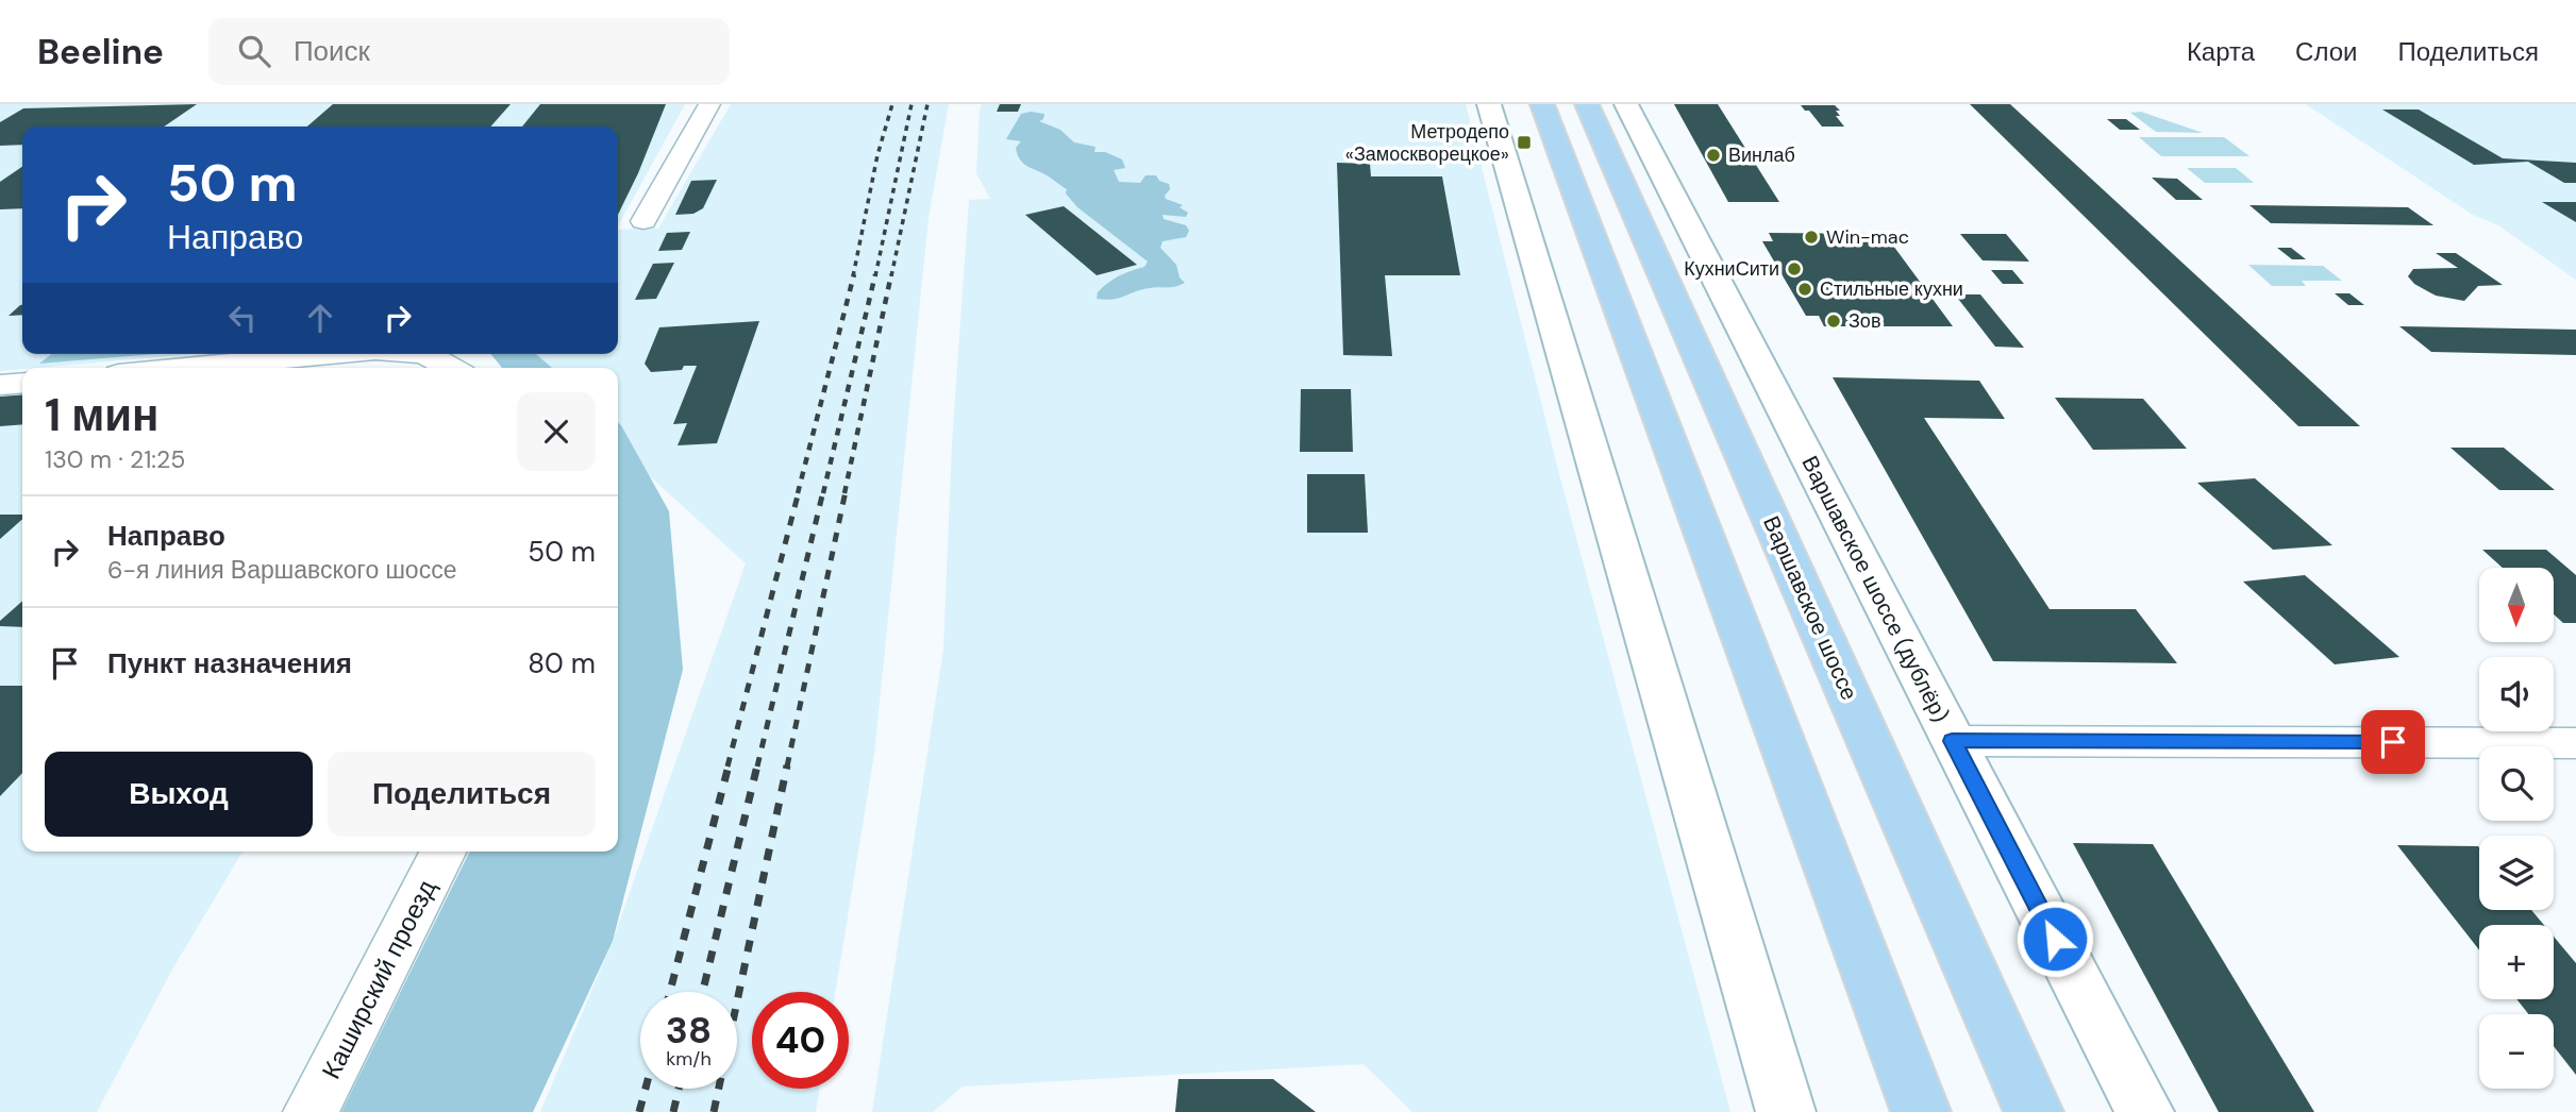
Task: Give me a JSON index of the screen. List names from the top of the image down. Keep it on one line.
{"streets":{"main road":["Варшавское шоссе"],"street":["Варшавское шоссе (дублёр)","Каширский проезд"]},"places":{"transit":["Метродепо «Замоскворецкое»"],"other":["Винлаб","Win-mac","КухниСити","Стильные кухни","Зов"]},"north":"bottom","page":{"header":"Beeline","search":"Поиск","nav":["Карта","Слои","Поделиться"],"turn":["50 m","Направо"],"heading":["1 мин","130 m · 21:25"],"list":[{"name":"Направо","note":"6-я линия Варшавского шоссе","value":"50 m"},{"name":"Пункт назначения","value":"80 m"}],"map_buttons":["+","−"],"buttons":["Выход","Поделиться"],"speed":"38 km/h","limit":"40"}}
